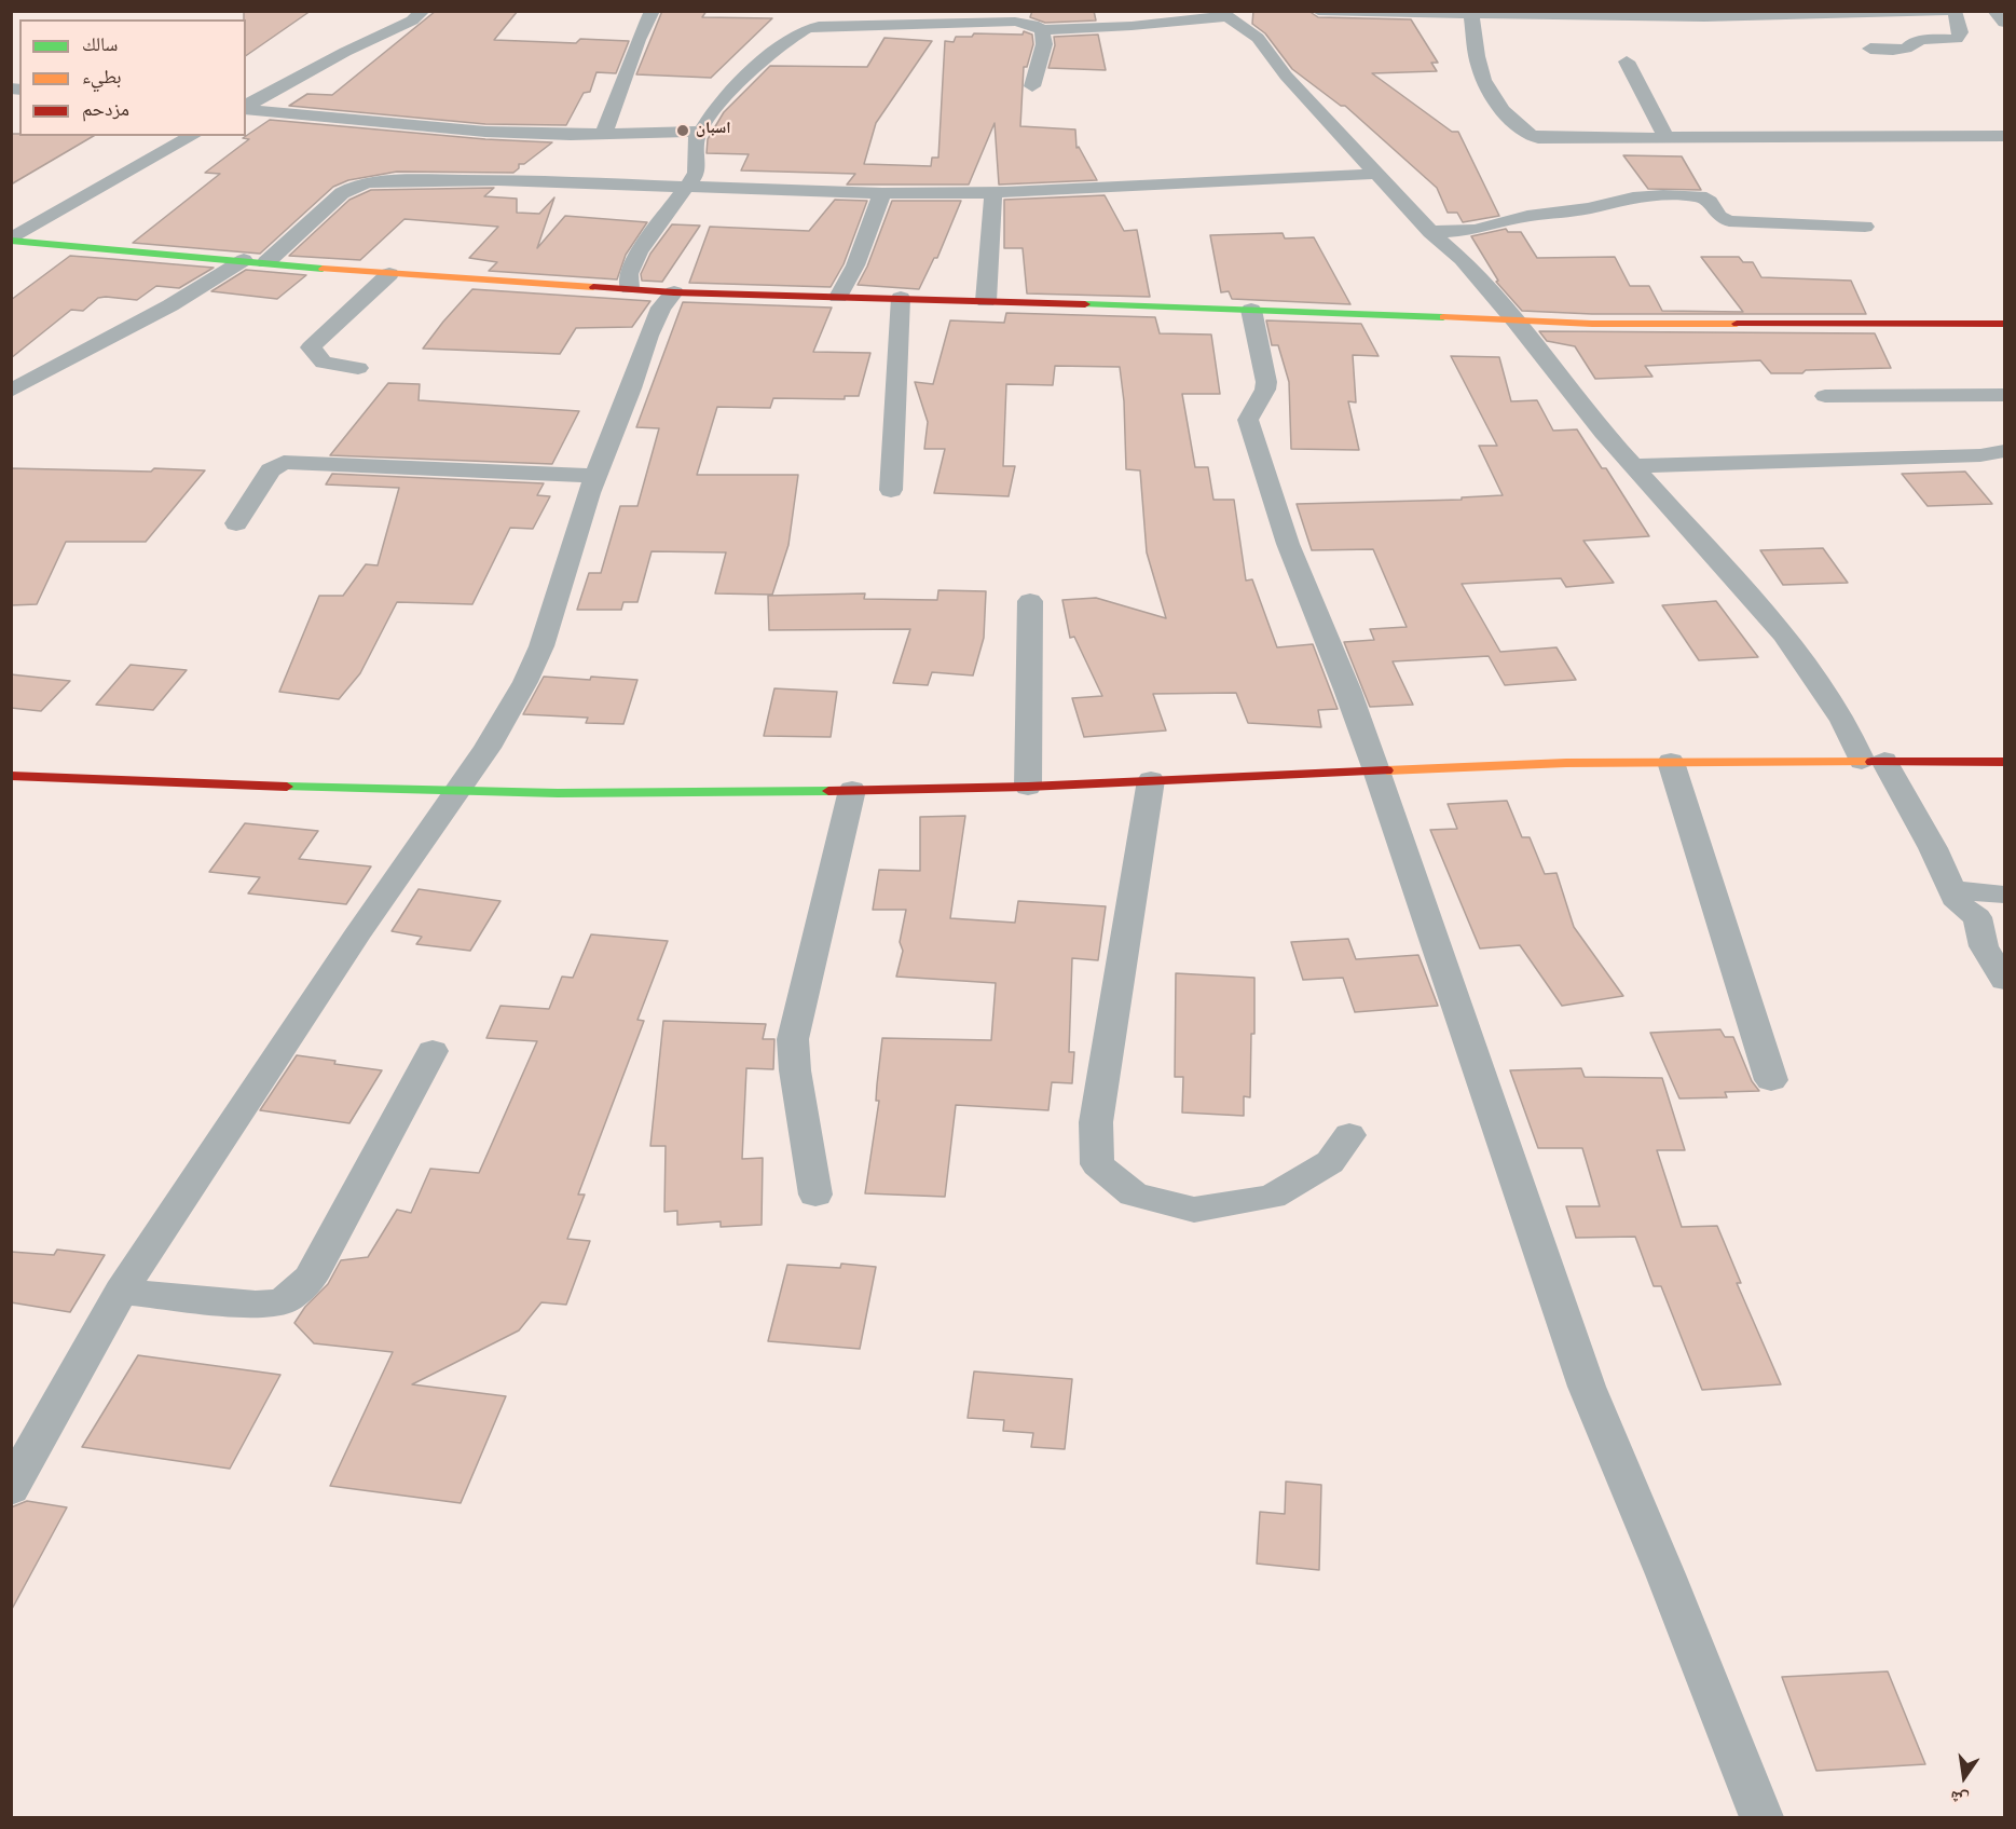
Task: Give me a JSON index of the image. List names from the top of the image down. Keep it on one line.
{"places":["اسبان"],"legend":["سالك","بطيء","مزدحم"],"north":"bottom"}
